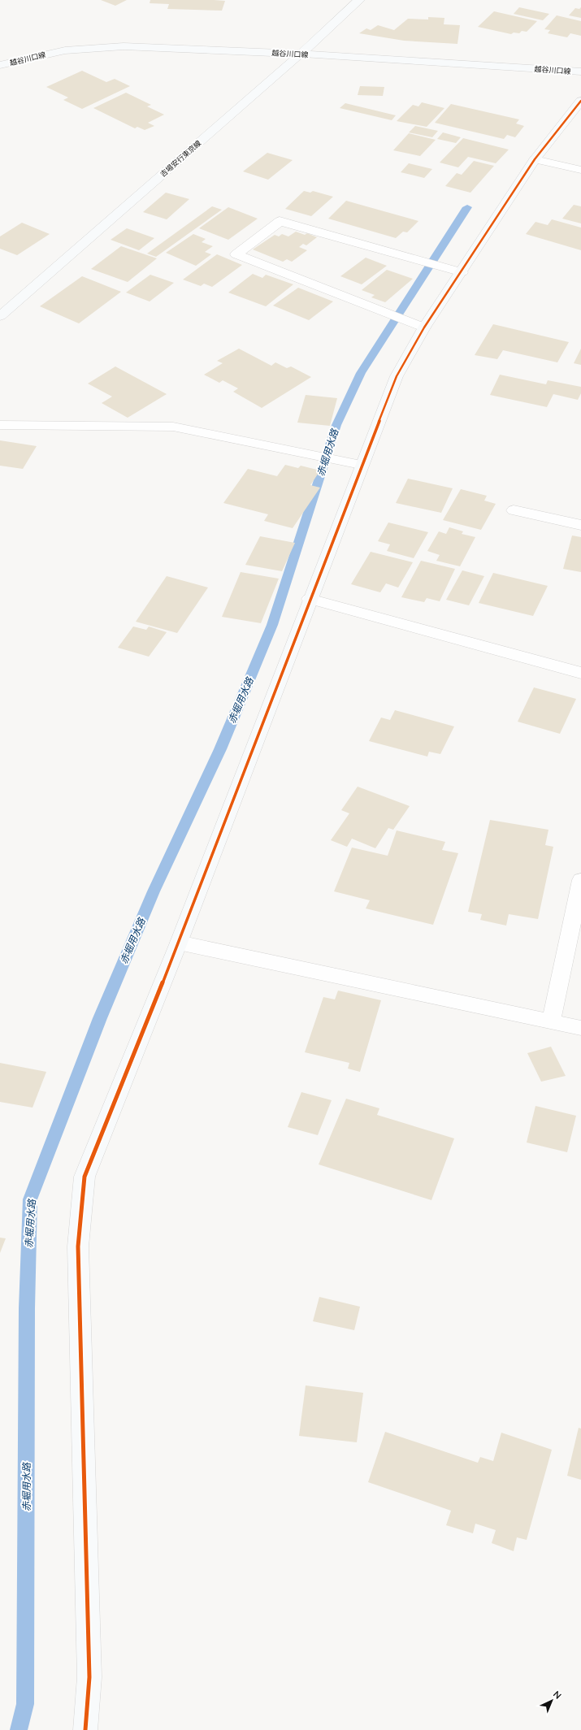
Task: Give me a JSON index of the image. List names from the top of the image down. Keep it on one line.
{"streets":{"street":["越谷川口線","吉場安行東京線"]},"crossings":[["越谷川口線","吉場安行東京線"]],"water":["赤堀用水路"],"north":"top right"}
